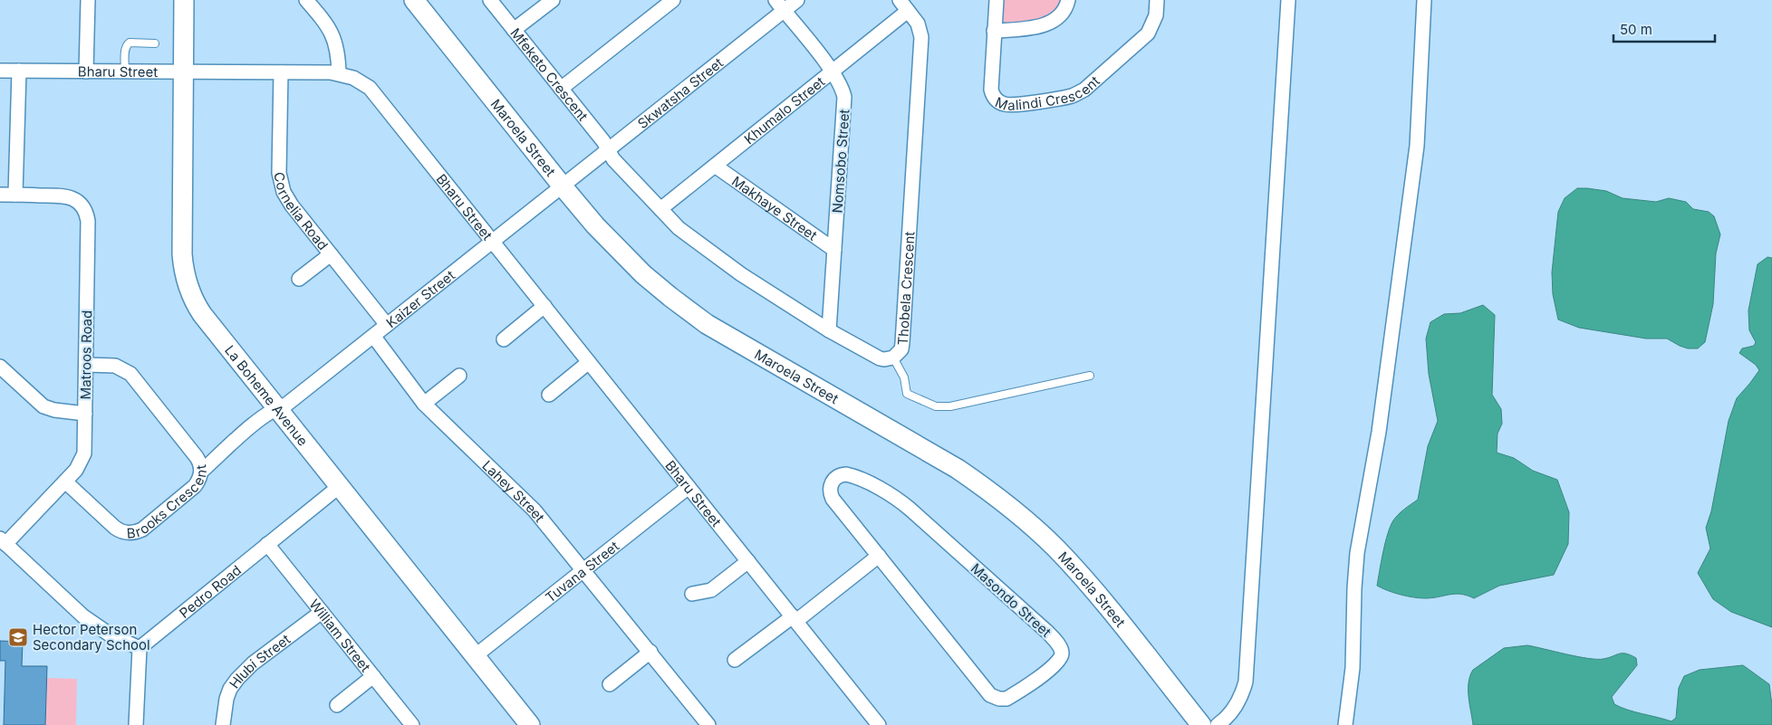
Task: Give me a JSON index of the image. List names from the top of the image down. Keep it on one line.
{"streets":{"street":["Bharu Street","Mfeketo Crescent","Malindi Crescent","Skwatsha Street","Khumalo Street","Maroela Street","Nomsobo Street","Makhaye Street","Cornelia Road","Thobela Crescent","Kaizer Street","Matroos Road","La Boheme Avenue","Lahey Street","Brooks Crescent","Tuvana Street","Pedro Road","Masondo Street","William Street","Hlubi Street"]},"crossings":[["Bharu Street","Cornelia Road"],["Bharu Street","Kaizer Street"],["Bharu Street","La Boheme Avenue"],["Bharu Street","Tuvana Street"],["Mfeketo Crescent","Skwatsha Street"],["Mfeketo Crescent","Thobela Crescent"],["Skwatsha Street","Maroela Street"],["Skwatsha Street","Nomsobo Street"],["Skwatsha Street","Thobela Crescent"],["Skwatsha Street","Kaizer Street"],["Khumalo Street","Nomsobo Street"],["Khumalo Street","Makhaye Street"],["Khumalo Street","Thobela Crescent"],["Maroela Street","Kaizer Street"],["Nomsobo Street","Makhaye Street"],["Nomsobo Street","Thobela Crescent"],["Cornelia Road","Kaizer Street"],["Kaizer Street","La Boheme Avenue"],["Kaizer Street","Lahey Street"],["Kaizer Street","Brooks Crescent"],["Matroos Road","Brooks Crescent"],["La Boheme Avenue","Tuvana Street"],["La Boheme Avenue","Pedro Road"],["Lahey Street","Tuvana Street"],["Pedro Road","William Street"],["William Street","Hlubi Street"]],"places":{"school or university":["Hector Peterson Secondary School"]},"scale_bar":"50 m"}
